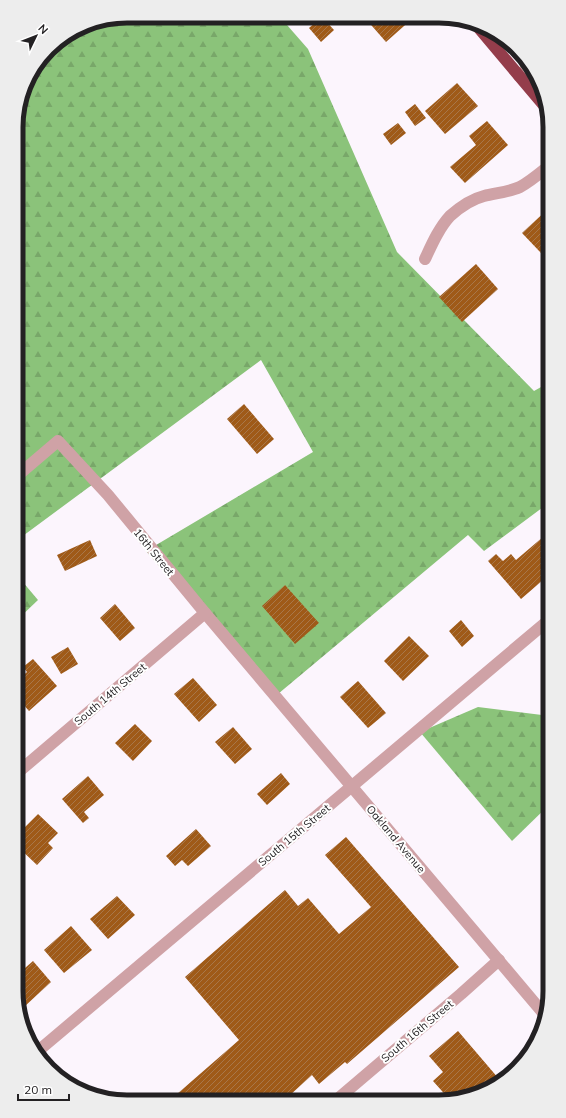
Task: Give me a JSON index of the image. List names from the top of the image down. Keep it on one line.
{"streets":{"street":["16th Street","South 14th Street","South 15th Street","Oakland Avenue","South 16th Street"]},"crossings":[["16th Street","South 14th Street"],["16th Street","Oakland Avenue"],["South 15th Street","Oakland Avenue"],["Oakland Avenue","South 16th Street"]],"scale_bar":"20 m","north":"top right"}
